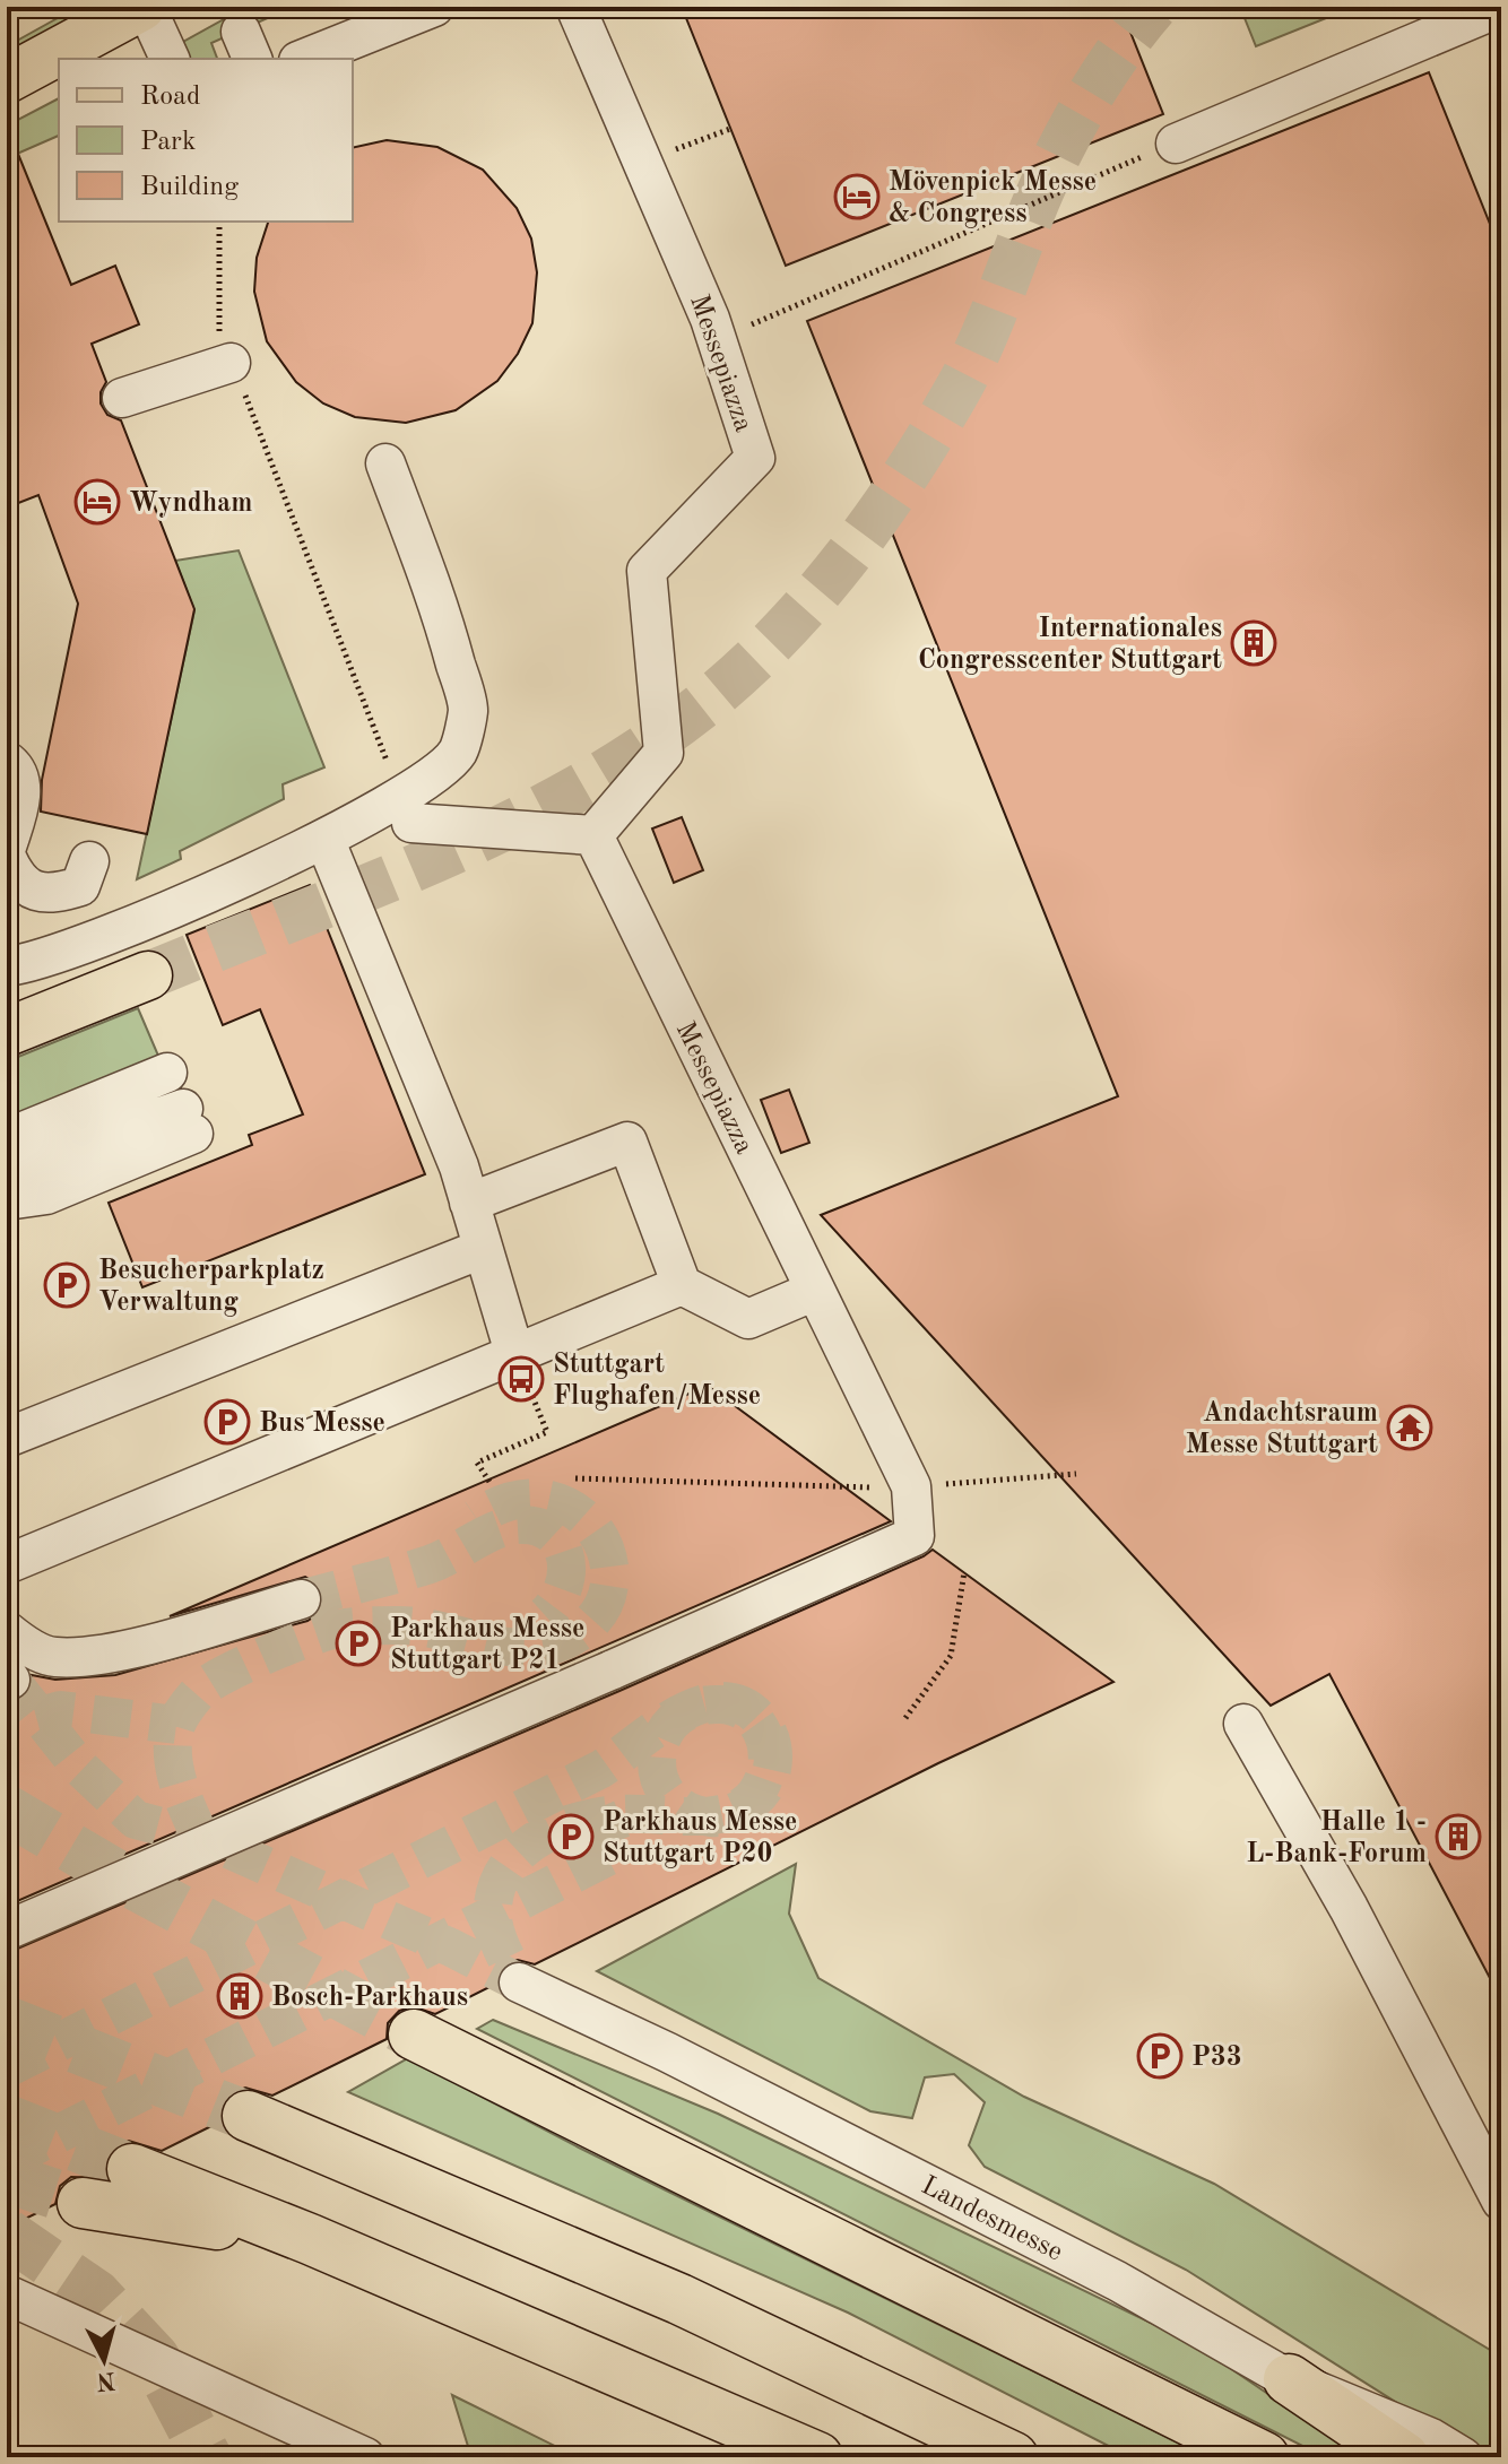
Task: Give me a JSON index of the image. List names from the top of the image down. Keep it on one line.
{"streets":{"street":["Messepiazza","Landesmesse"]},"places":{"hotel":["Mövenpick Messe & Congress","Wyndham"],"building":["Internationales Congresscenter Stuttgart","Halle 1 - L-Bank-Forum","Bosch-Parkhaus"],"parking":["Besucherparkplatz Verwaltung","Bus Messe","Parkhaus Messe Stuttgart P21","Parkhaus Messe Stuttgart P20","P33"],"bus stop":["Stuttgart Flughafen/Messe"],"temple":["Andachtsraum Messe Stuttgart"]},"legend":["Road","Park","Building"],"north":"bottom"}
